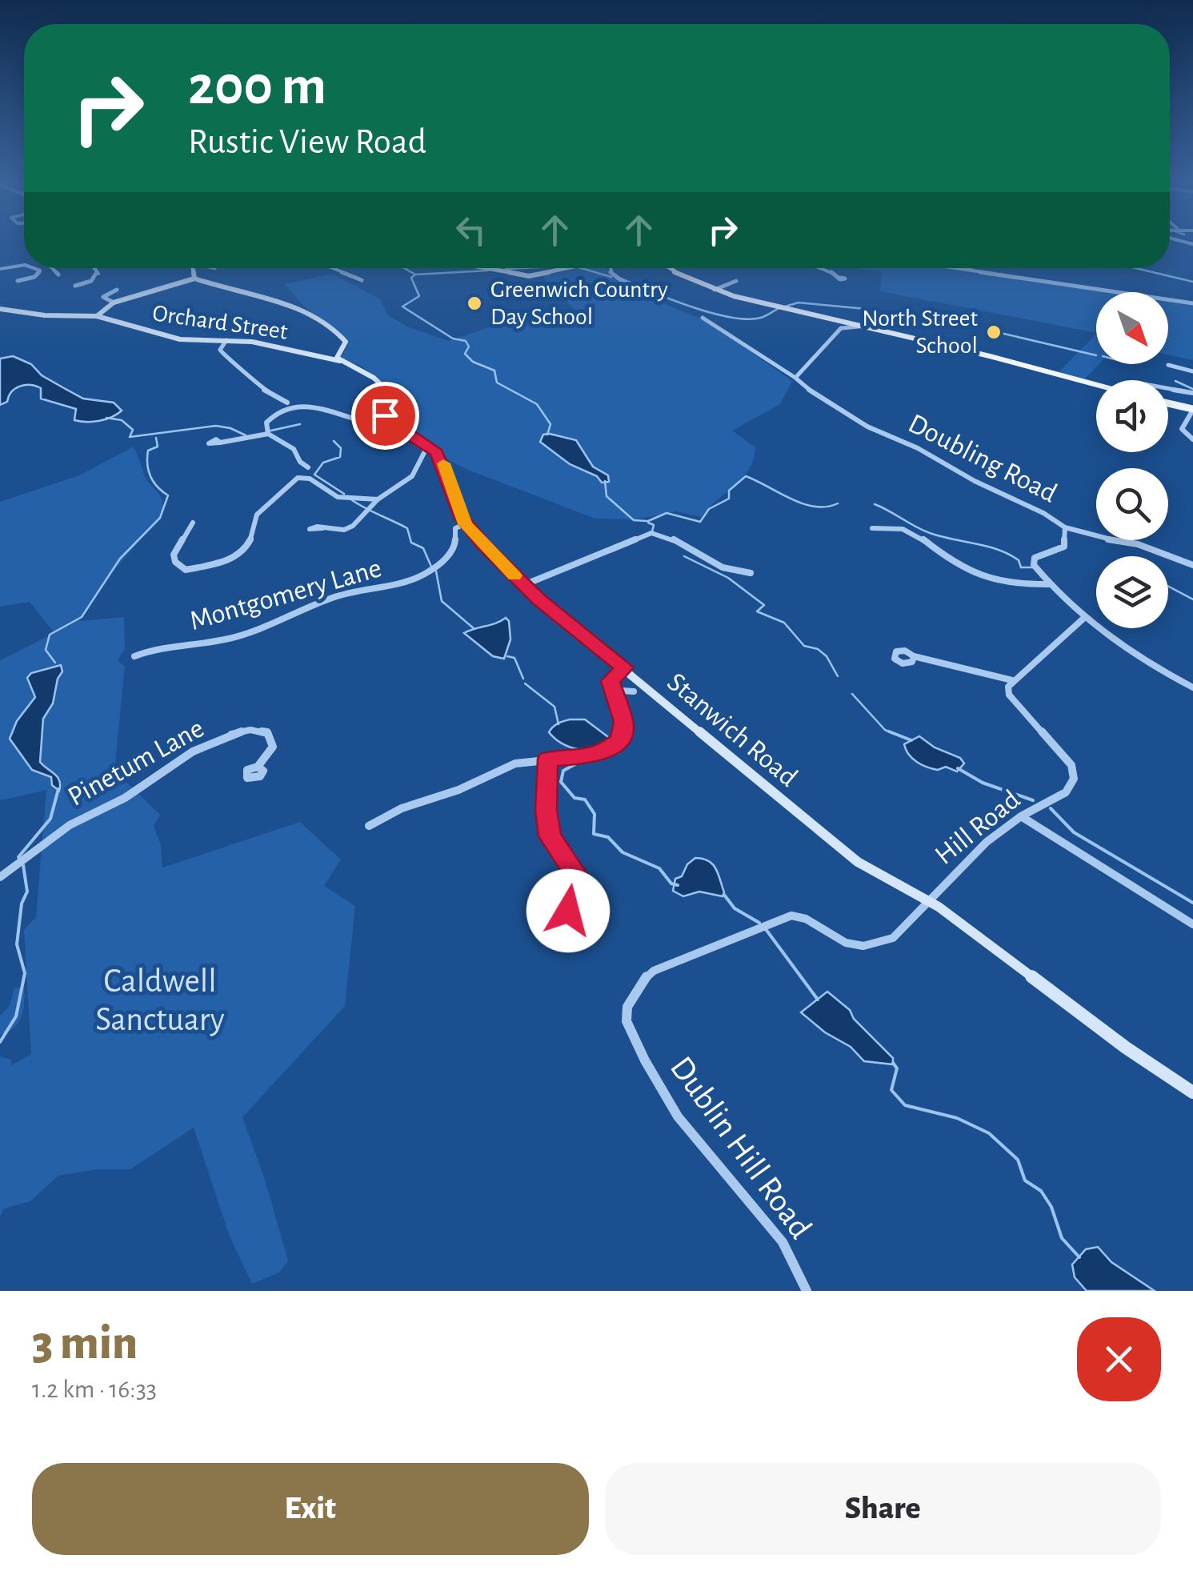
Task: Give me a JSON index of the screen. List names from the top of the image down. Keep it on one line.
{"streets":{"street":["Orchard Street","Doubling Road","Montgomery Lane","Stanwich Road","Pinetum Lane","Hill Road","Dublin Hill Road"]},"crossings":[["Montgomery Lane","Stanwich Road"],["Stanwich Road","Hill Road"],["Stanwich Road","Dublin Hill Road"],["Hill Road","Dublin Hill Road"]],"parks":["Caldwell Sanctuary"],"places":["Greenwich Country Day School","North Street School"],"north":"bottom right","page":{"turn":["200 m","Rustic View Road"],"heading":["3 min","1.2 km · 16:33"],"buttons":["Exit","Share"]}}
